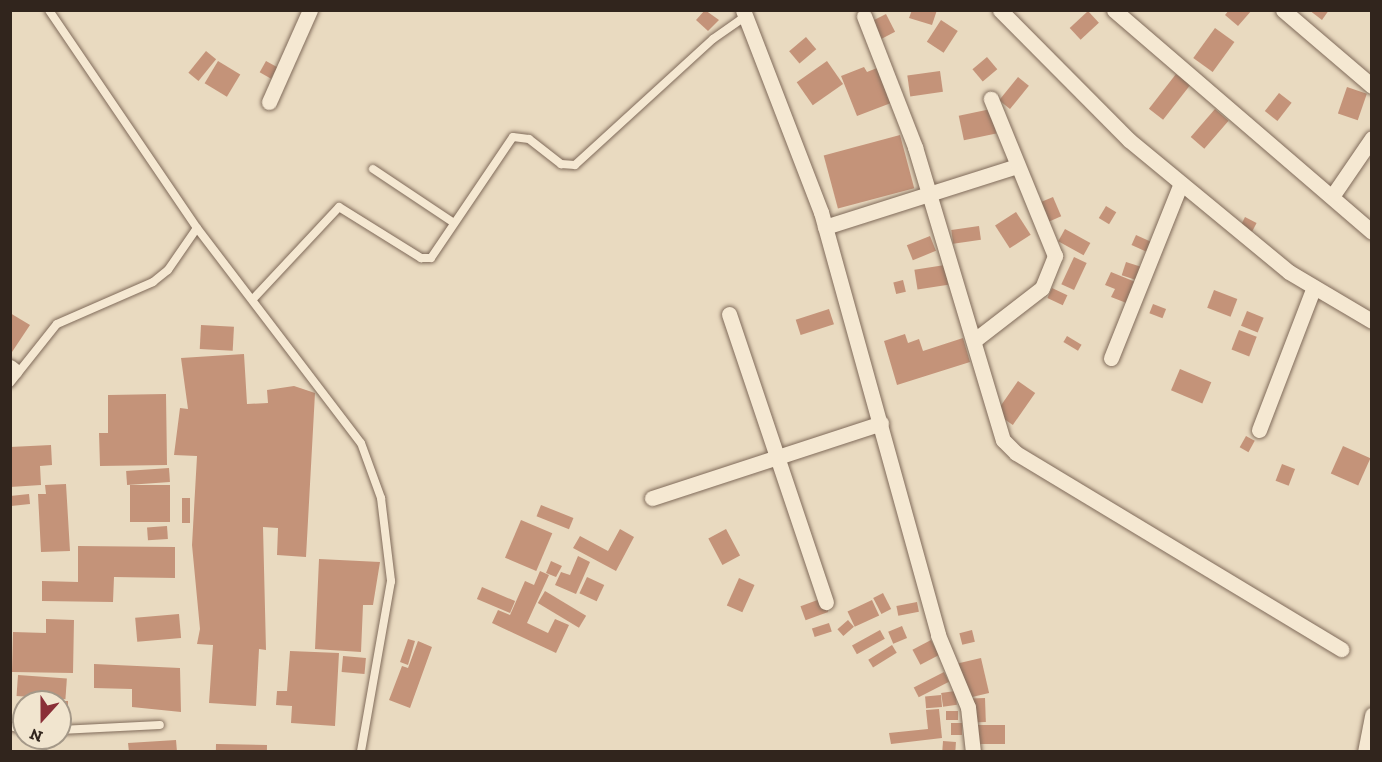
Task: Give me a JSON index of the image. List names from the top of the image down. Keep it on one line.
{"north":"bottom"}
